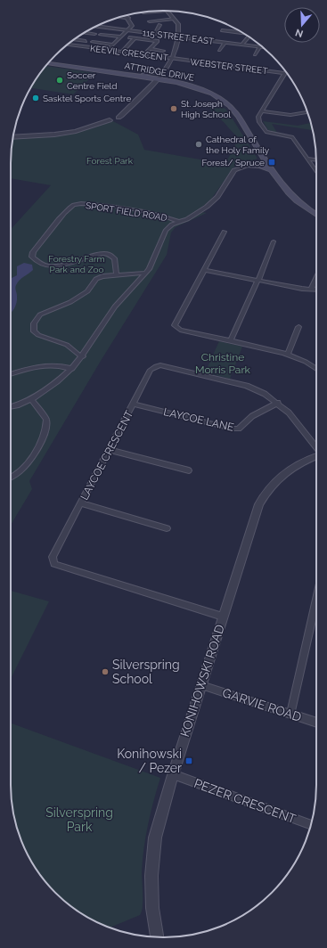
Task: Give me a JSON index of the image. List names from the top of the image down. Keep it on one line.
{"streets":{"main road":["ATTRIDGE DRIVE"],"street":["115 STREET EAST","KEEVIL CRESCENT","WEBSTER STREET","SPORT FIELD ROAD","LAYCOE LANE","LAYCOE CRESCENT","KONIHOWSKI ROAD","GARVIE ROAD","PEZER CRESCENT"]},"crossings":[["KEEVIL CRESCENT","WEBSTER STREET"],["LAYCOE LANE","LAYCOE CRESCENT"],["LAYCOE CRESCENT","KONIHOWSKI ROAD"],["KONIHOWSKI ROAD","GARVIE ROAD"],["KONIHOWSKI ROAD","PEZER CRESCENT"]],"parks":["Forest Park","Forestry Farm Park and Zoo","Christine Morris Park","Silverspring Park"],"places":{"other":["Soccer Centre Field","Sasktel Sports Centre","St. Joseph High School","Cathedral of the Holy Family","Silverspring School"],"transit":["Forest/ Spruce","Konihowski / Pezer"]},"north":"bottom"}
